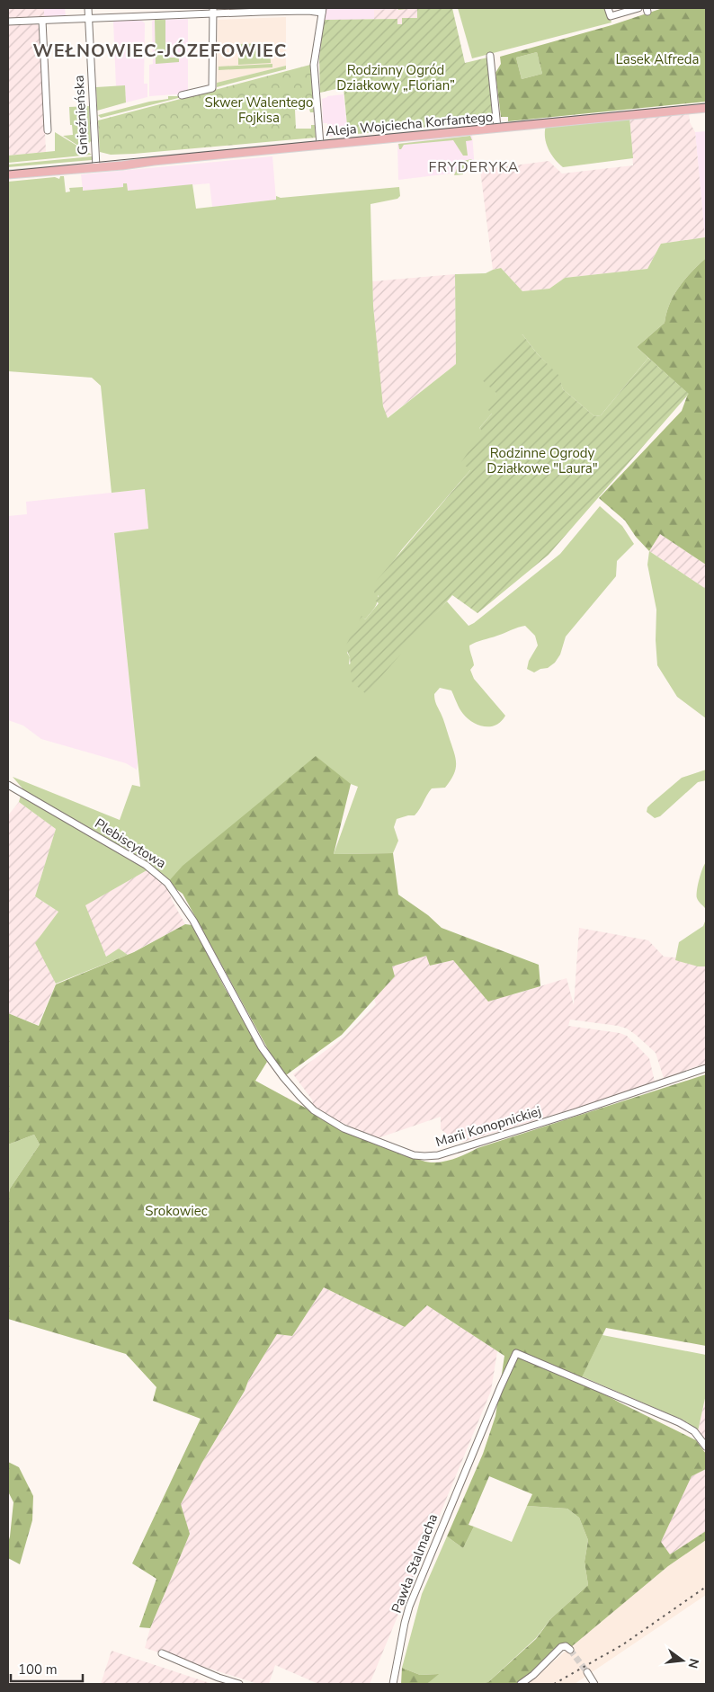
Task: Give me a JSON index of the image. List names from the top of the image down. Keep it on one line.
{"streets":{"main road":["Aleja Wojciecha Korfantego"],"street":["Gnieźnieńska","Plebiscytowa","Marii Konopnickiej","Pawła Stalmacha"]},"crossings":[["Gnieźnieńska","Aleja Wojciecha Korfantego"],["Plebiscytowa","Marii Konopnickiej"]],"districts":["WEŁNOWIEC-JÓZEFOWIEC","FRYDERYKA"],"parks":["Lasek Alfreda","Rodzinny Ogród Działkowy „Florian”","Skwer Walentego Fojkisa","Rodzinne Ogrody Działkowe \"Laura\"","Srokowiec"],"scale_bar":"100 m","north":"right"}
